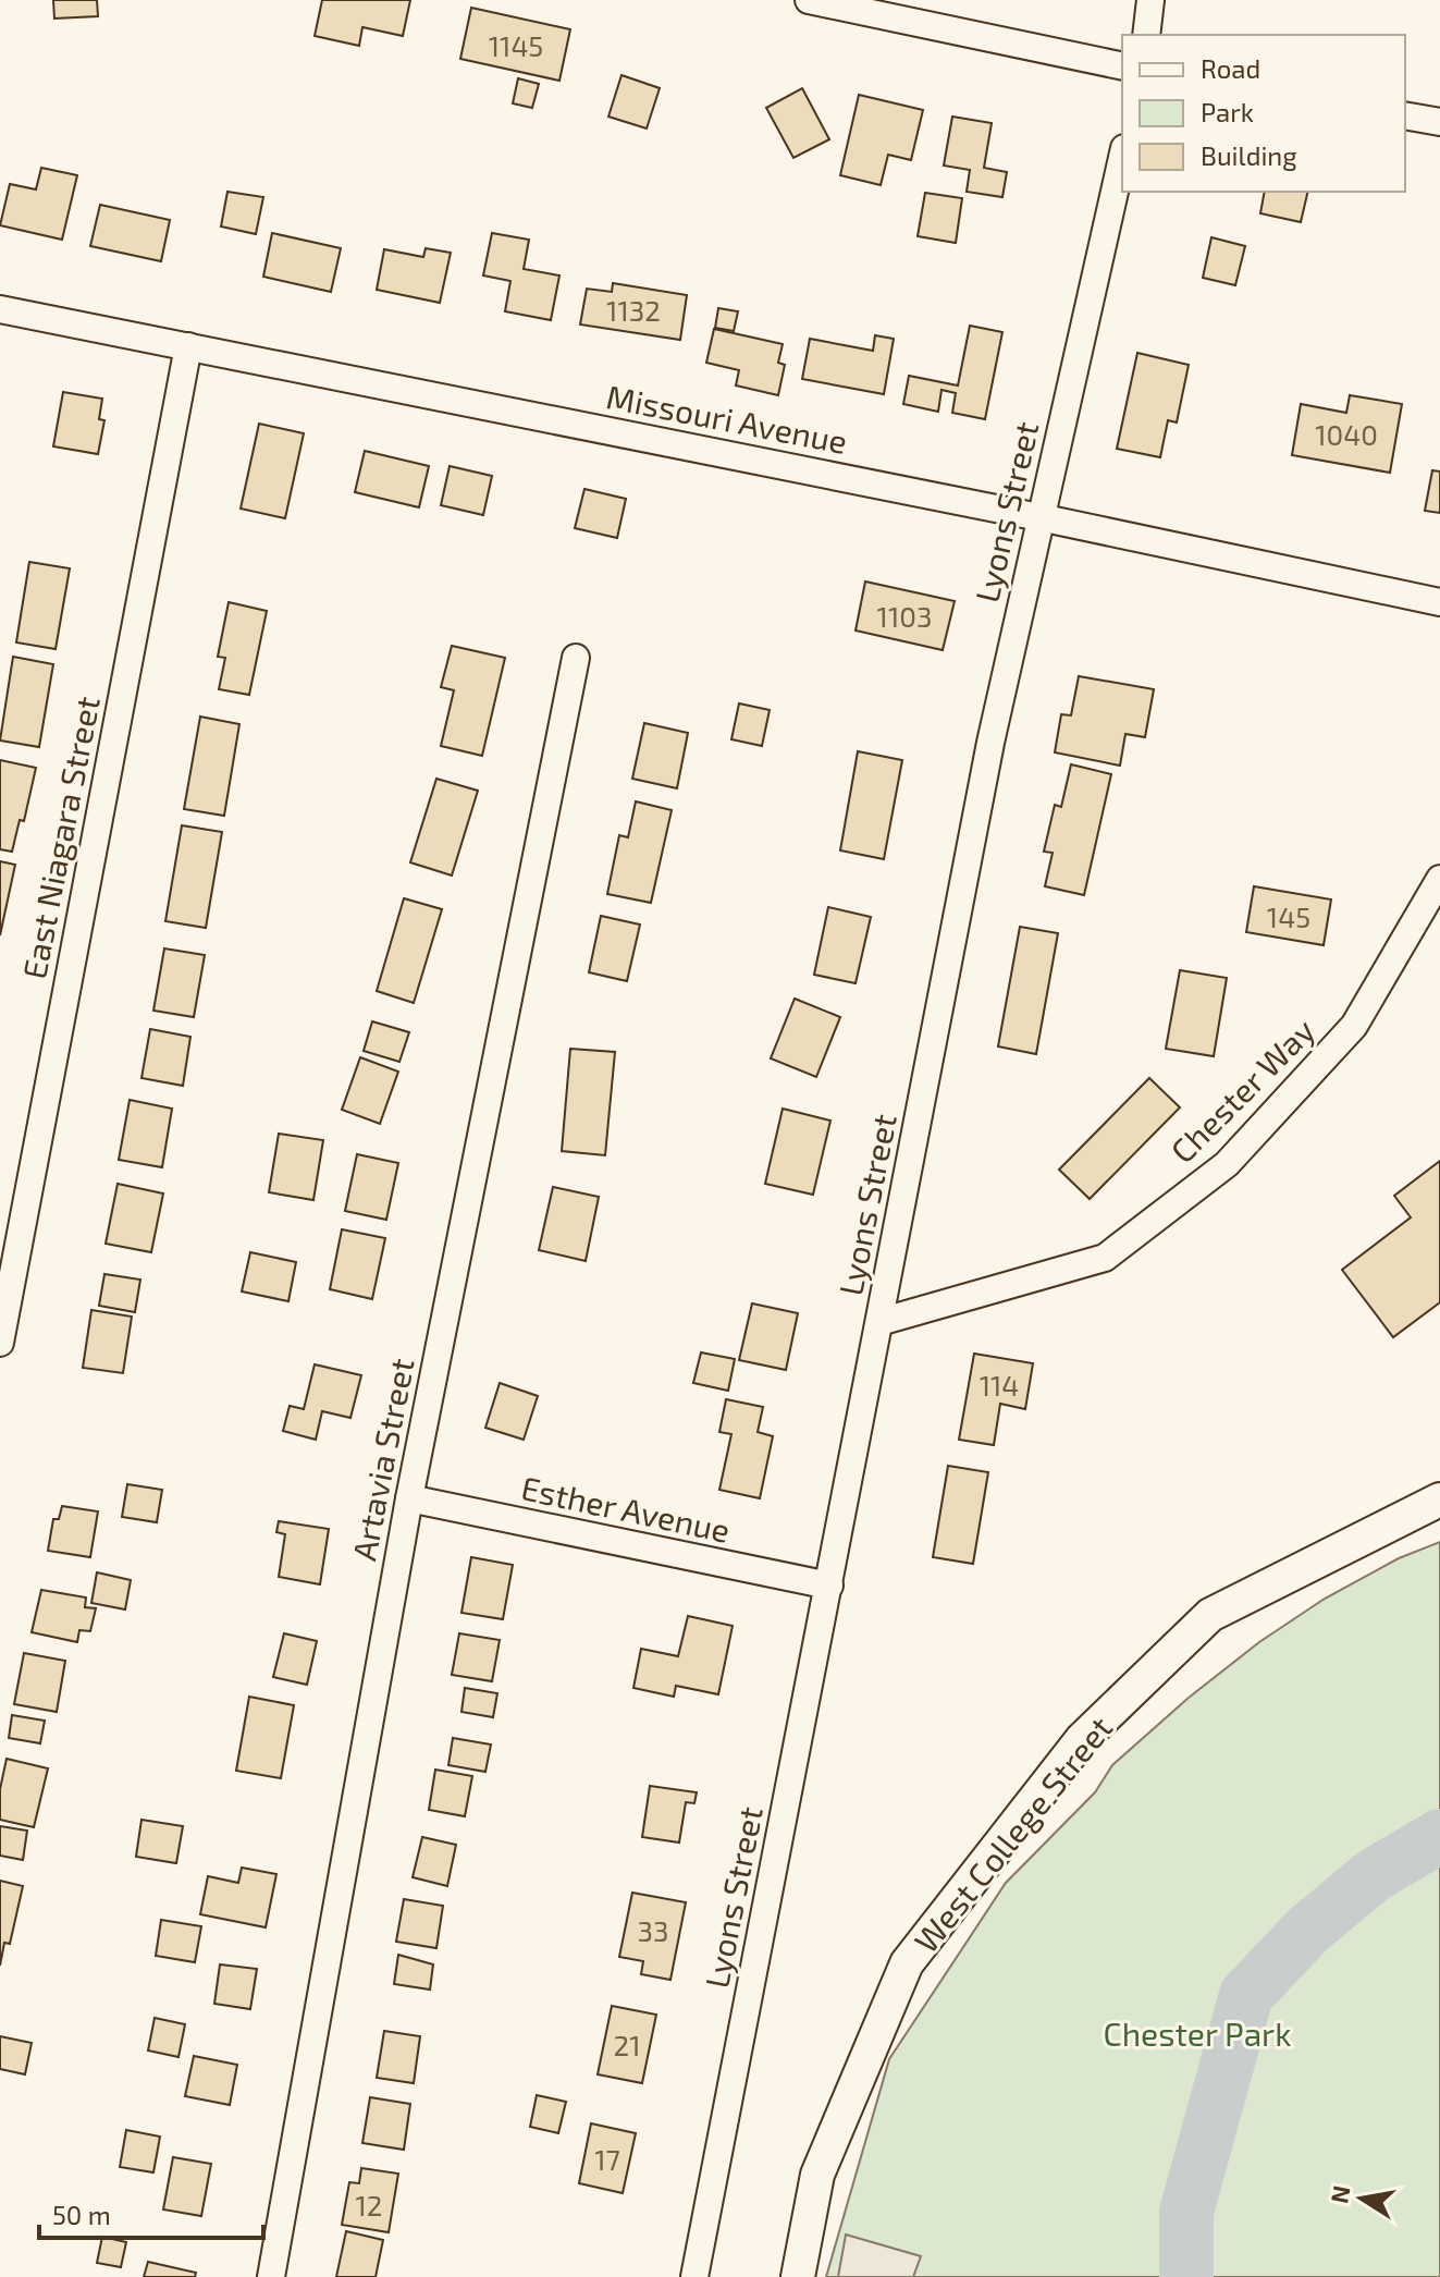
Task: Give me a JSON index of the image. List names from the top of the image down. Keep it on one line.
{"streets":{"street":["Missouri Avenue","Lyons Street","East Niagara Street","Chester Way","Artavia Street","Esther Avenue","West College Street"]},"crossings":[["Missouri Avenue","Lyons Street"],["Missouri Avenue","East Niagara Street"],["Lyons Street","Chester Way"],["Lyons Street","Esther Avenue"],["Artavia Street","Esther Avenue"]],"parks":["Chester Park"],"house_numbers":["1145","1132","1040","1103","145","114","33","21","17","12"],"legend":["Road","Park","Building"],"scale_bar":"50 m","north":"left"}
